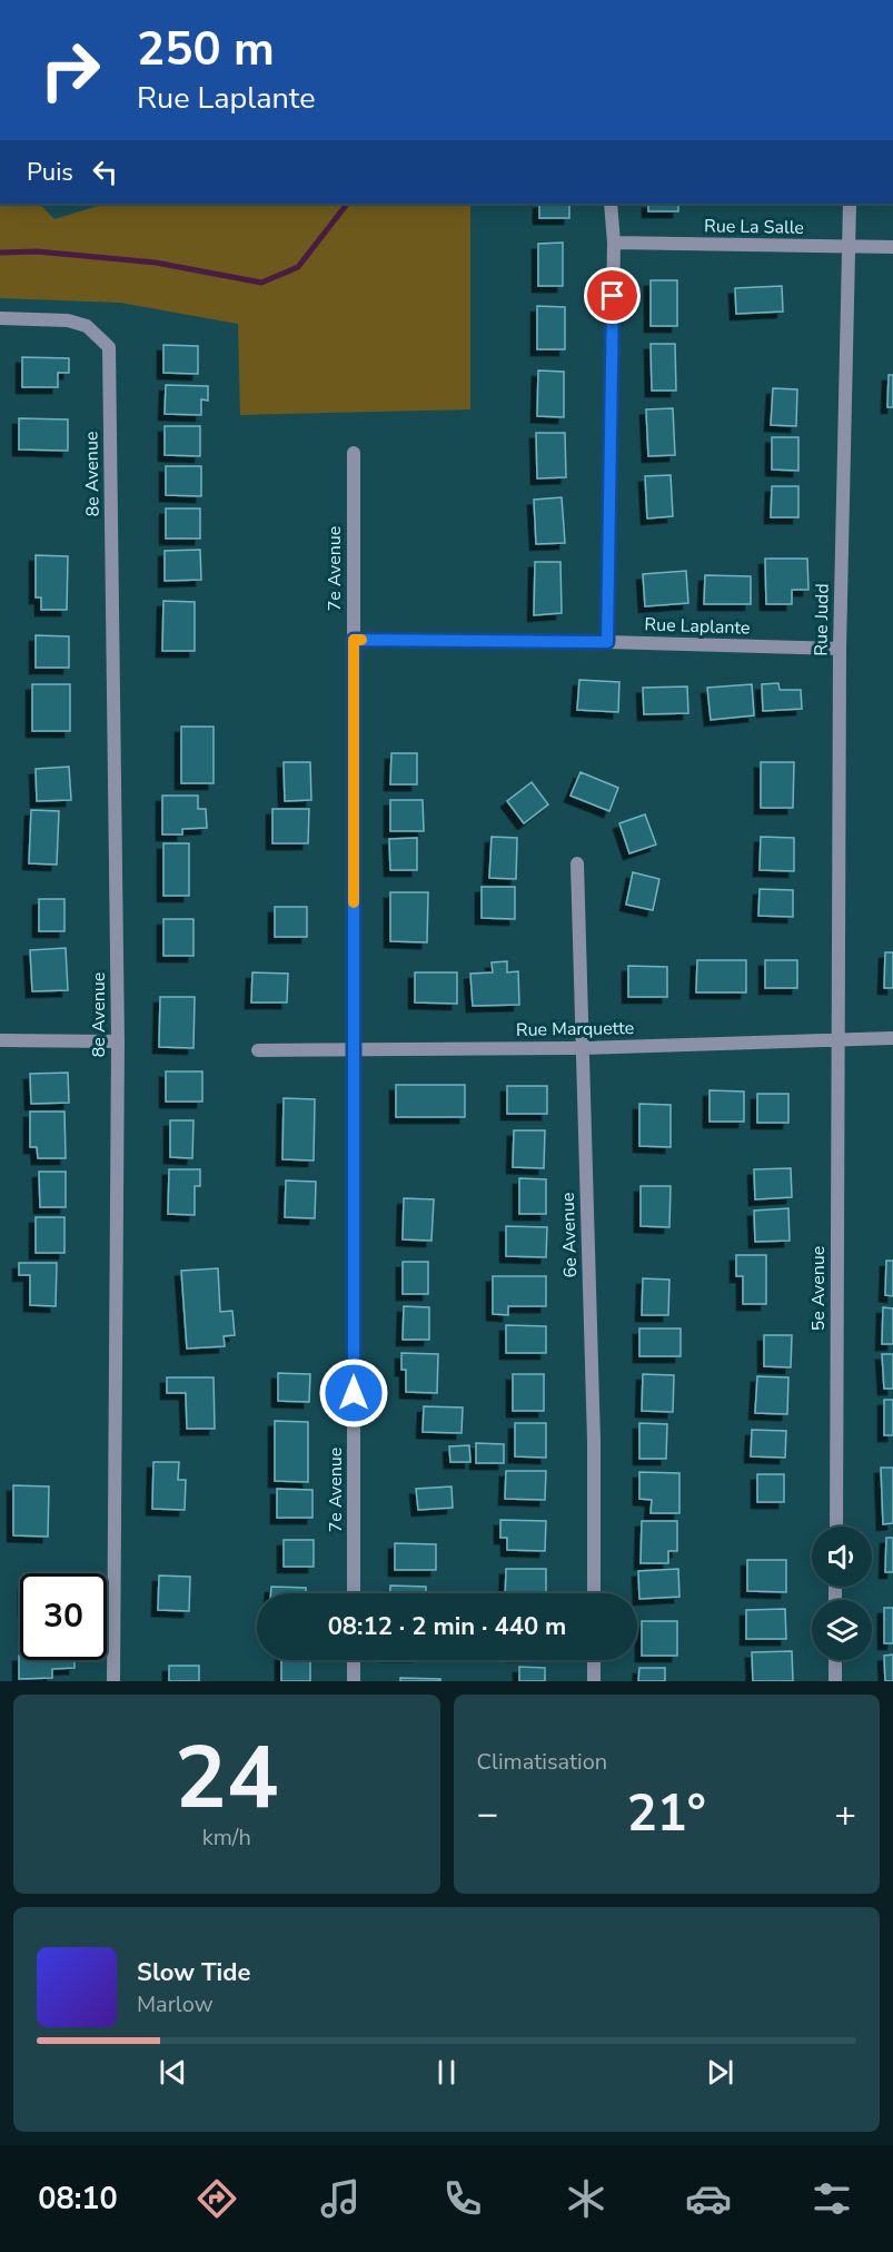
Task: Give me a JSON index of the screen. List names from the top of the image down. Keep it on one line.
{"streets":{"street":["Rue La Salle","8e Avenue","7e Avenue","Rue Judd","Rue Laplante","Rue Marquette","6e Avenue","5e Avenue"]},"crossings":[["Rue La Salle","Rue Judd"],["7e Avenue","Rue Laplante"],["7e Avenue","Rue Marquette"],["Rue Judd","Rue Laplante"],["Rue Judd","Rue Marquette"],["Rue Judd","5e Avenue"],["Rue Marquette","6e Avenue"],["Rue Marquette","5e Avenue"]],"page":{"turn":["250 m","Rue Laplante"],"then":"Puis","limit":"30","trip":"08:12 · 2 min · 440 m","tile":[["24","km/h"],"Climatisation"],"heat":["−","21°","+"],"song":["Slow Tide","Marlow"],"tabs":"08:10"}}
